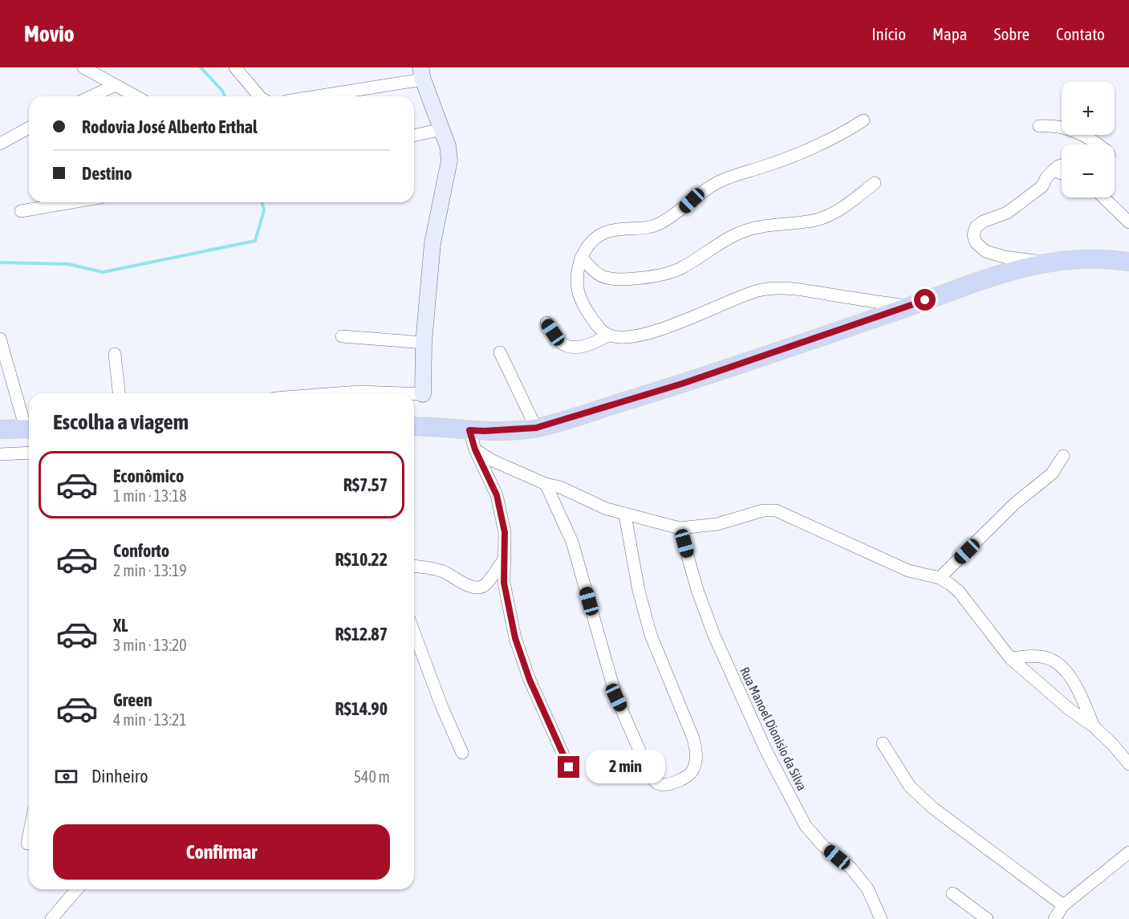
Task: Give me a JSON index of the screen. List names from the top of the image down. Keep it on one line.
{"streets":{"street":["Rua Manoel Dionisio da Silva"]},"page":{"header":"Movio","nav":["Início","Mapa","Sobre","Contato"],"map_buttons":["+","−"],"banner":["Rodovia José Alberto Erthal","Destino"],"heading":"Escolha a viagem","list":[{"name":"Econômico","note":"1 min · 13:18","value":"R$7.57"},{"name":"Conforto","note":"2 min · 13:19","value":"R$10.22"},{"name":"XL","note":"3 min · 13:20","value":"R$12.87"},{"name":"Green","note":"4 min · 13:21","value":"R$14.90"}],"bubble":"2 min","pay":["Dinheiro","540 m"],"buttons":"Confirmar"}}
